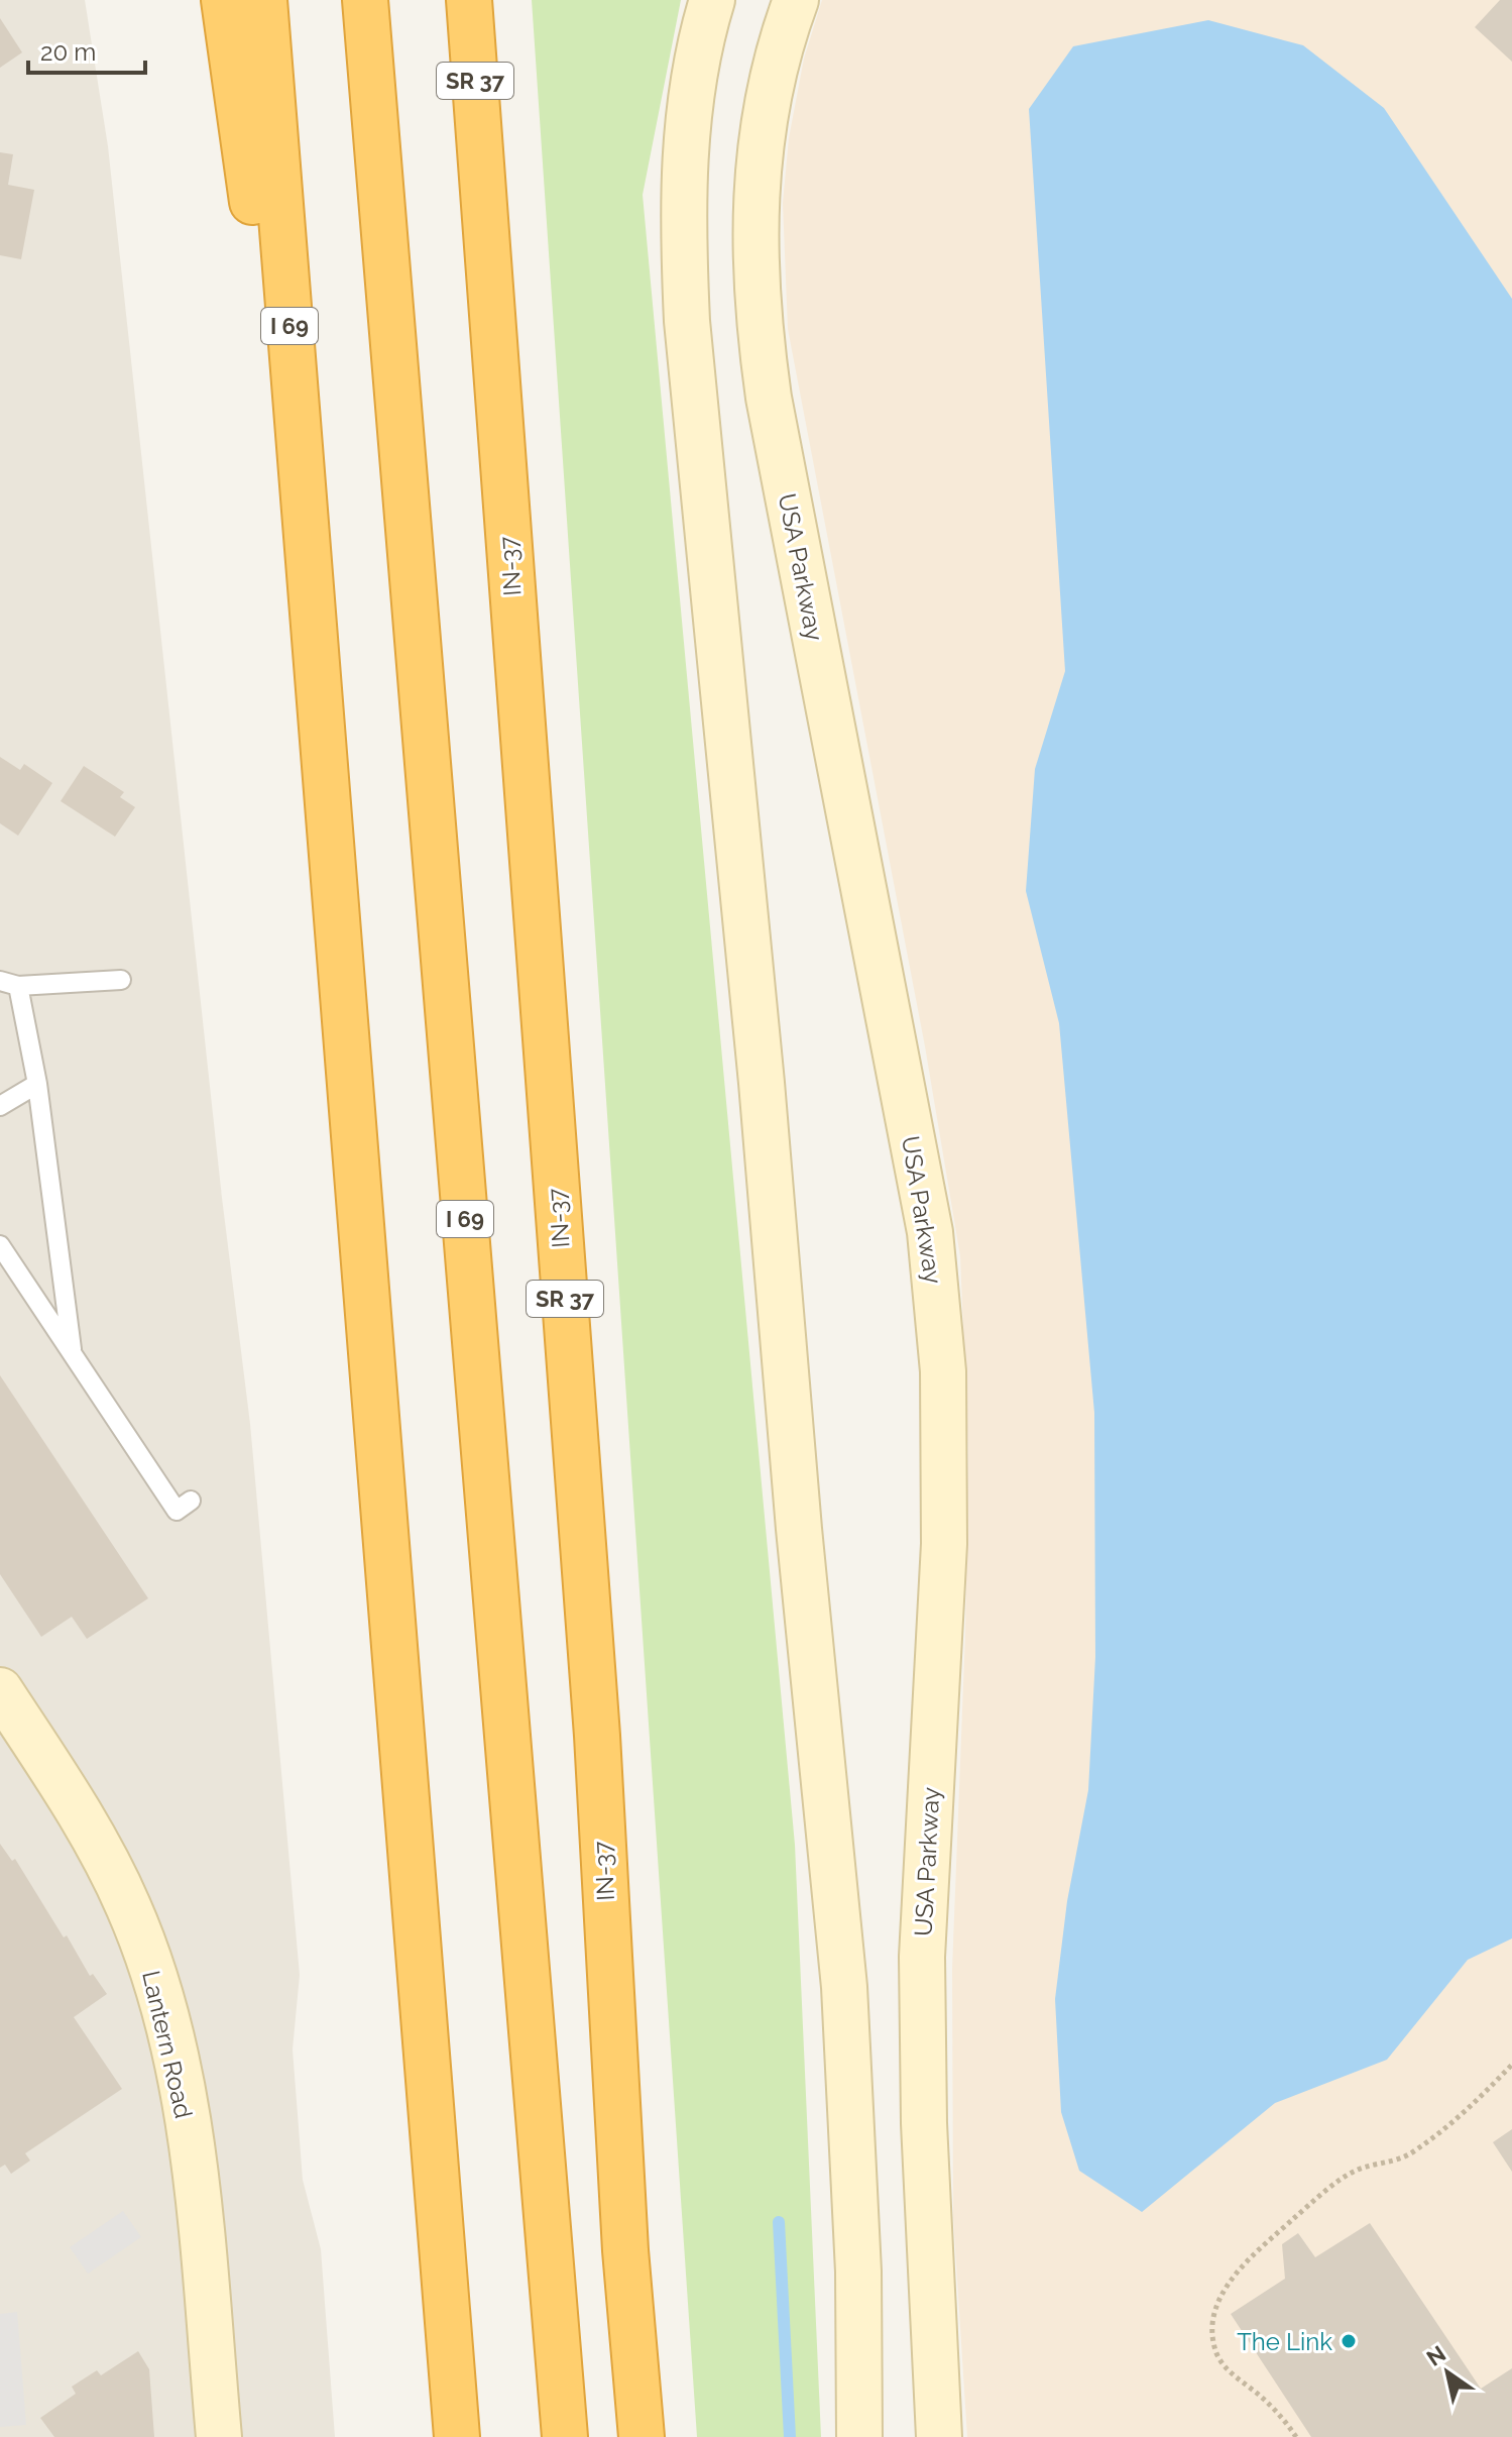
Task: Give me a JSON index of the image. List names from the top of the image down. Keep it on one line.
{"streets":{"highway":["SR 37","I 69","IN-37"],"street":["USA Parkway","Lantern Road"]},"places":["The Link"],"scale_bar":"20 m","north":"top left"}
